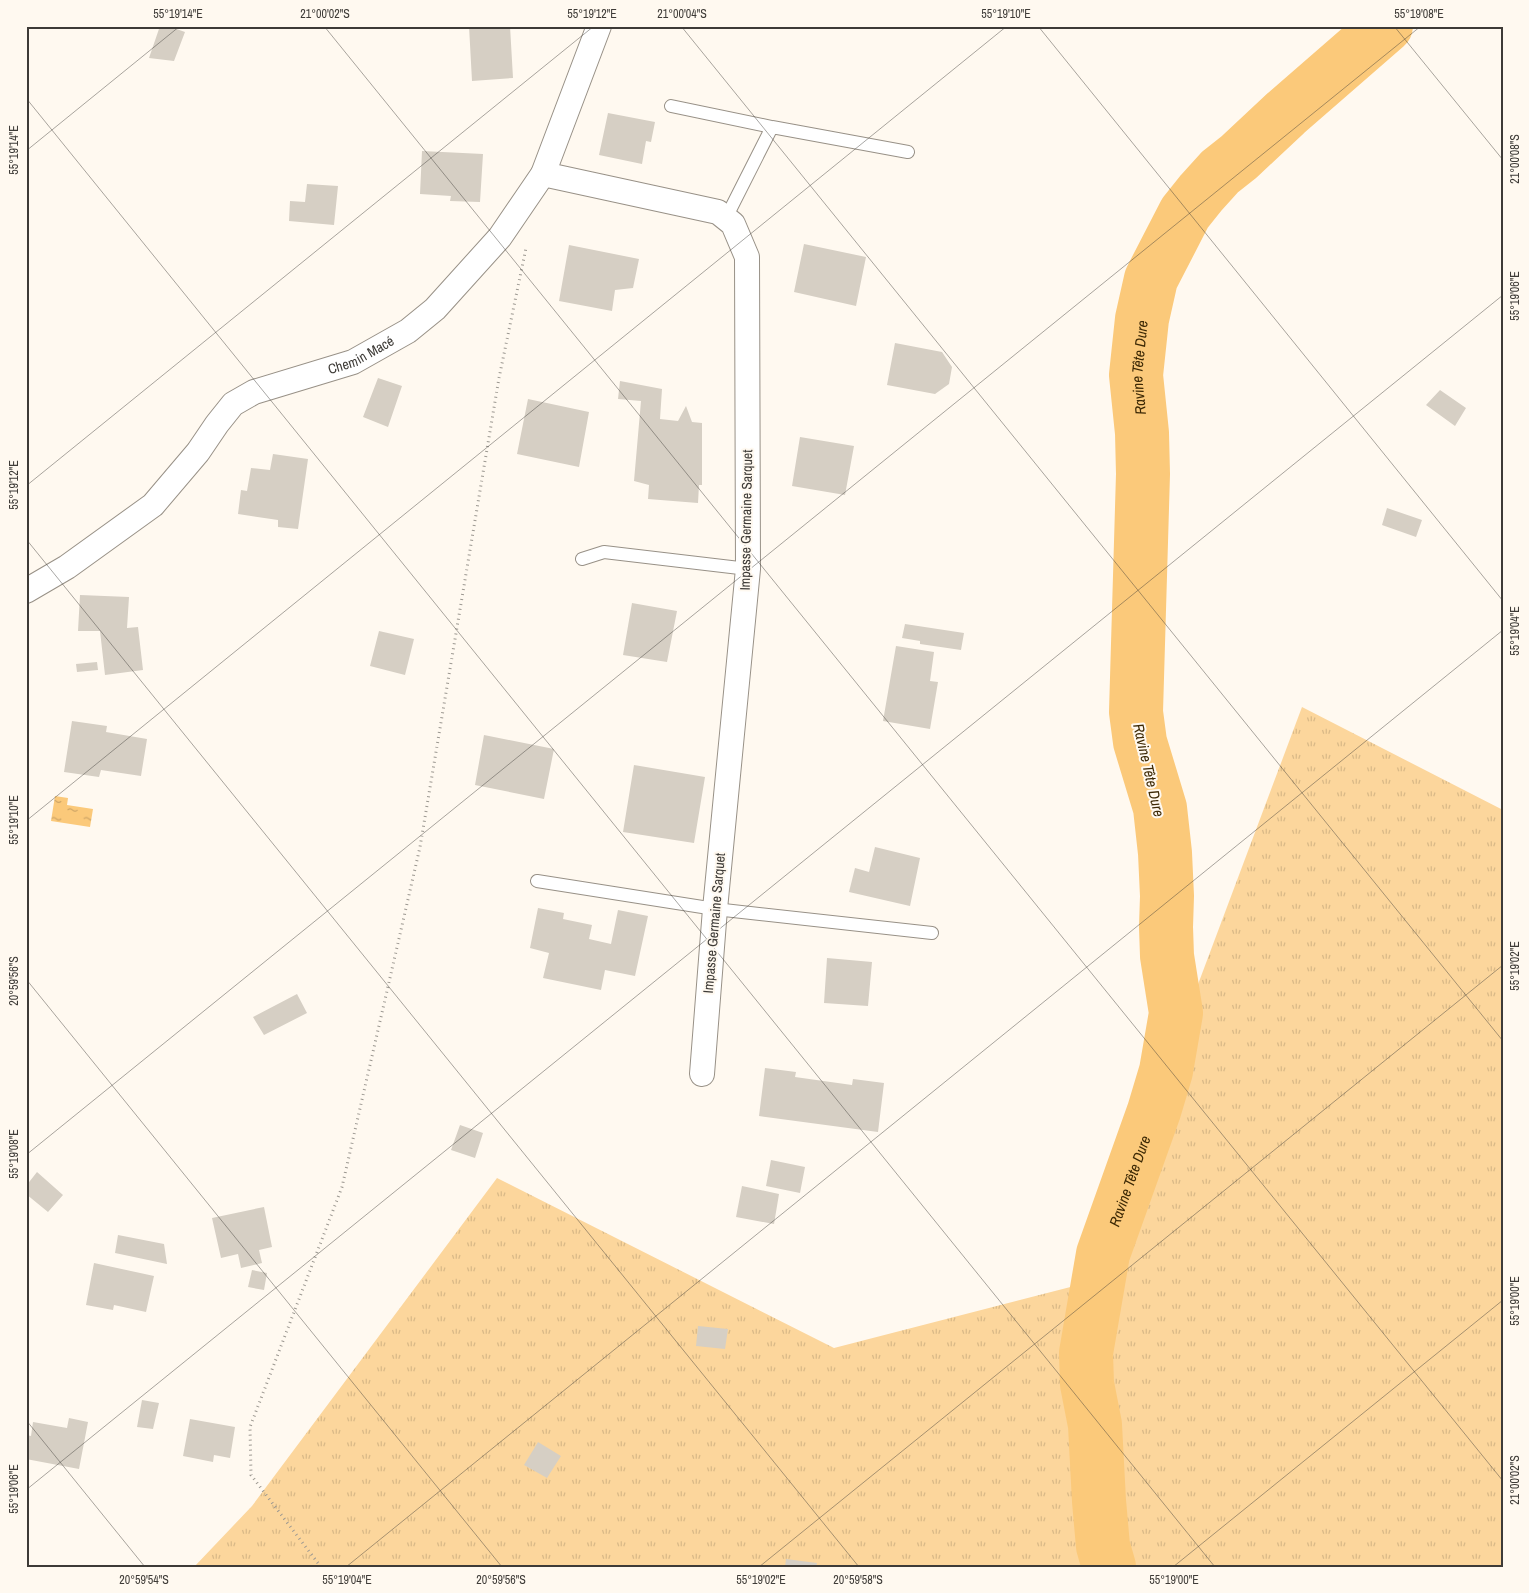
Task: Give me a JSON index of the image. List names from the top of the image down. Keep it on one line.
{"streets":{"street":["Chemin Macé","Impasse Germaine Sarquet"]},"water":["Ravine Tête Dure"],"coordinates":["55°19'14\"E","21°00'02\"S","55°19'12\"E","21°00'04\"S","55°19'10\"E","55°19'08\"E","21°00'08\"S","55°19'06\"E","55°19'04\"E","55°19'02\"E","20°59'56\"S","55°19'00\"E","20°59'54\"S","20°59'58\"S"]}
